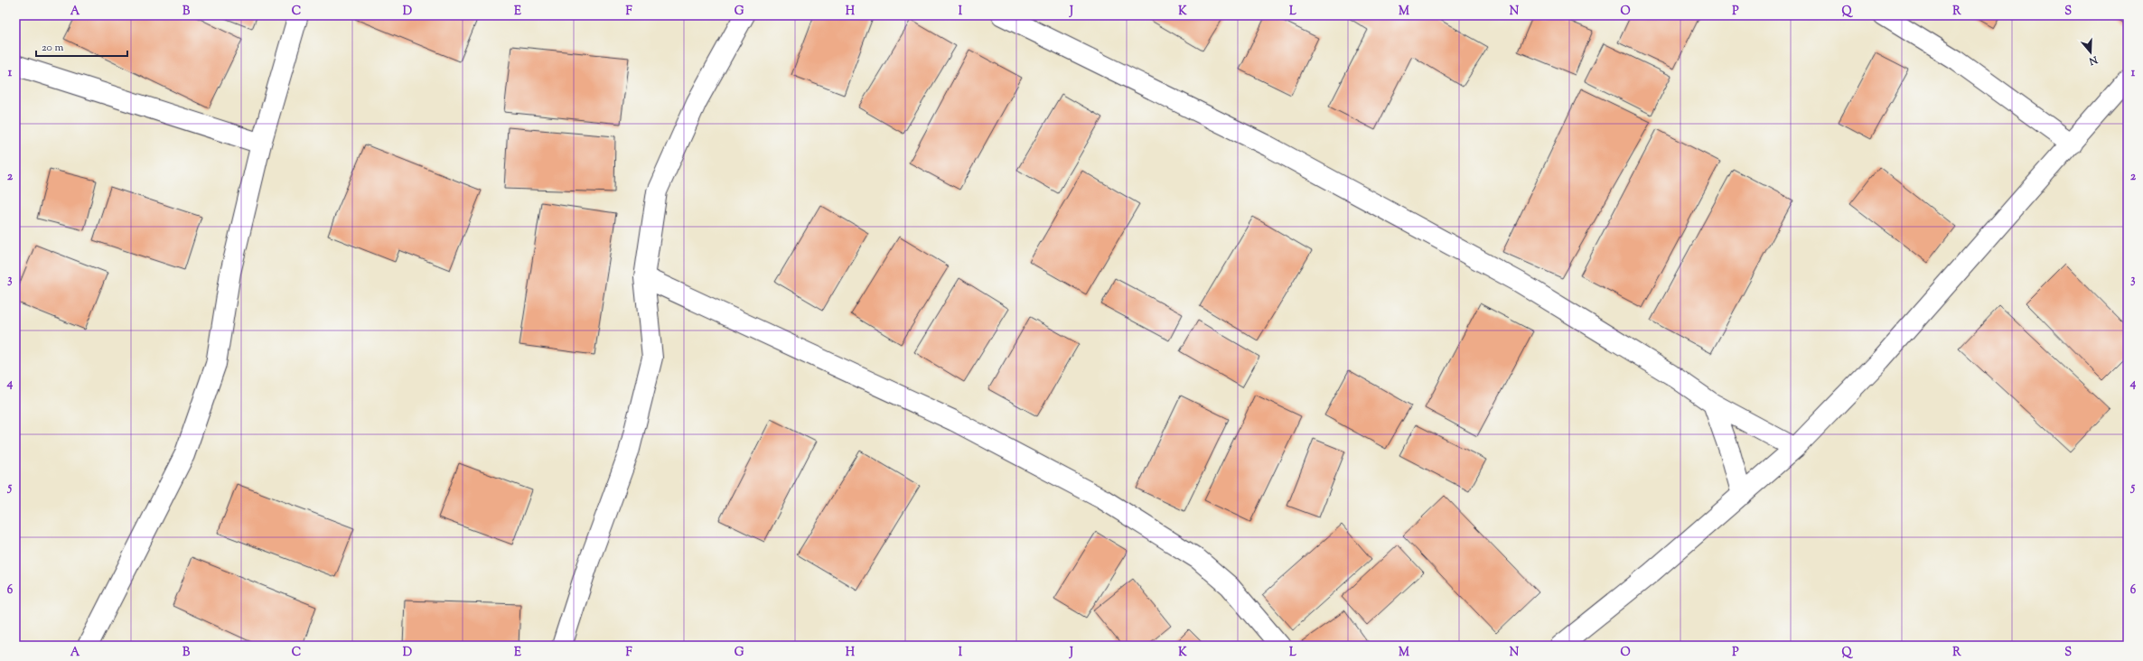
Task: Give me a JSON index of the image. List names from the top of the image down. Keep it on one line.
{"scale_bar":"20 m","north":"bottom","grid":{"columns":["A","B","C","D","E","F","G","H","I","J","K","L","M","N","O","P","Q","R","S"],"rows":["1","2","3","4","5","6"]}}
